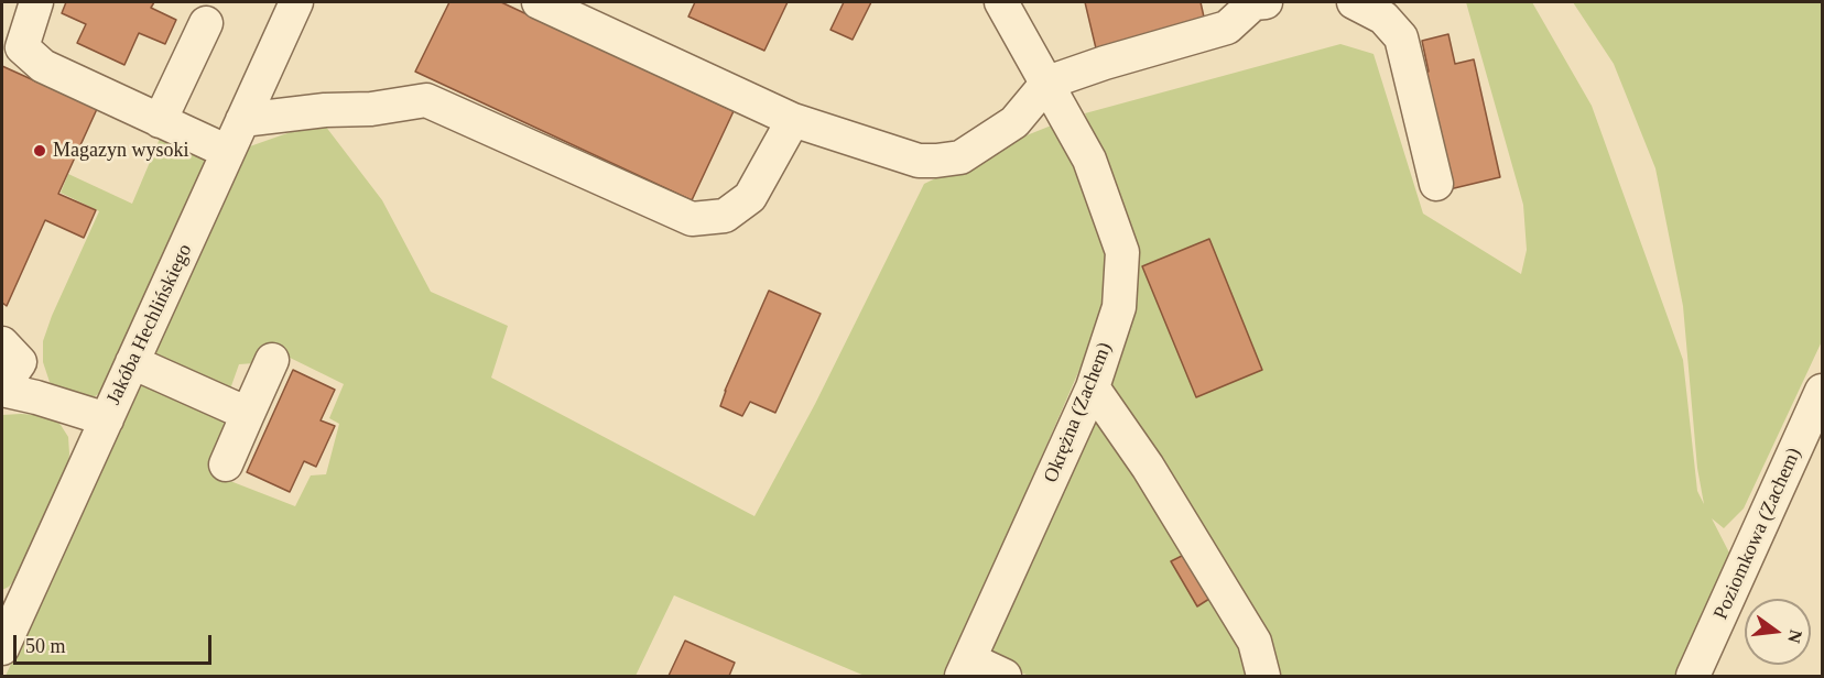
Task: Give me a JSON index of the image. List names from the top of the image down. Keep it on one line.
{"streets":{"street":["Jakóba Hechlińskiego","Okrężna (Zachem)","Poziomkowa (Zachem)"]},"places":["Magazyn wysoki"],"scale_bar":"50 m","north":"right"}
